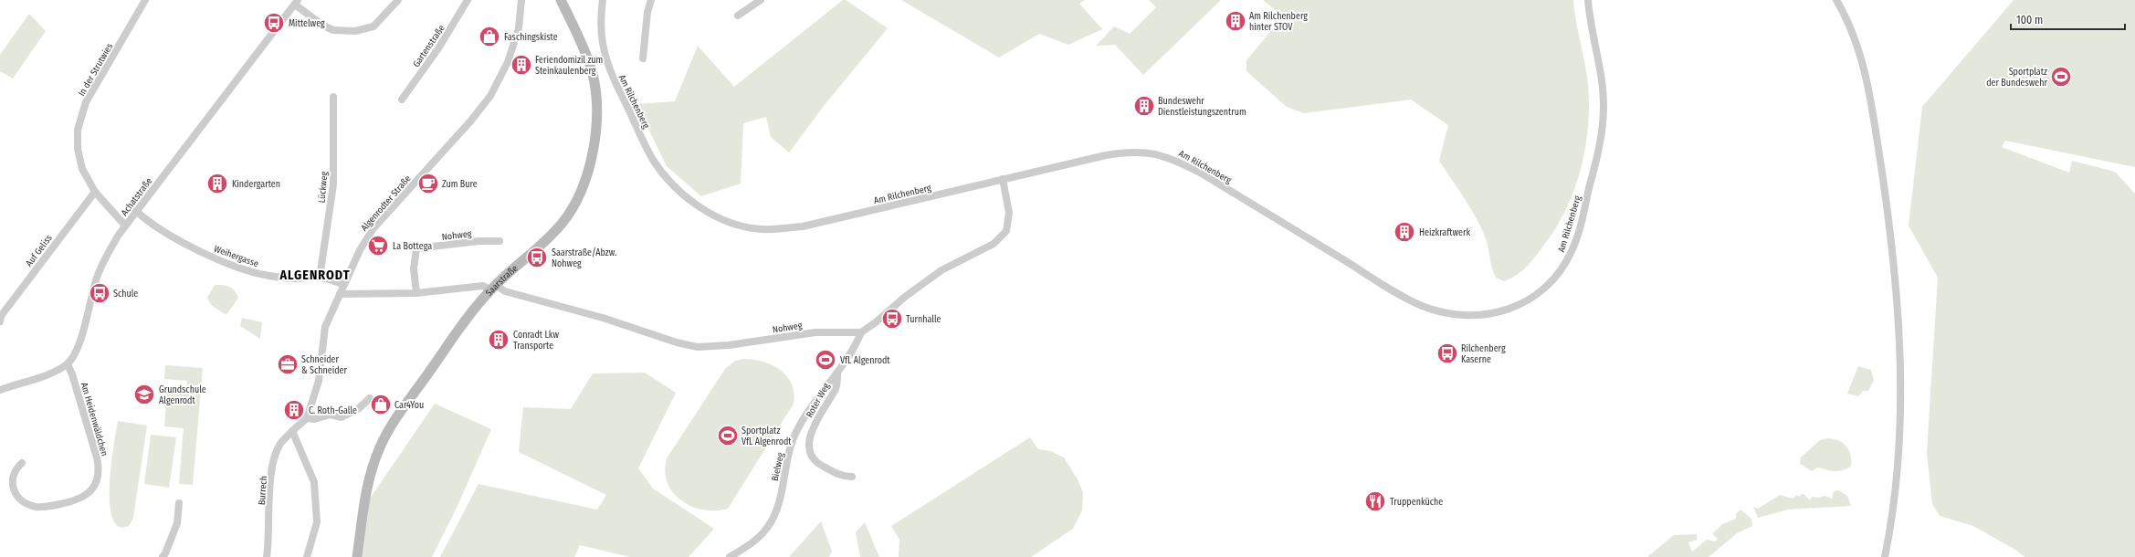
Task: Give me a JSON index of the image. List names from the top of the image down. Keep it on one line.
{"streets":{"street":["Gartenstraße","In der Strutwies","Am Rilchenberg","Lückweg","Achatstraße","Algenrodter Straße","Nohweg","Auf Geliss","Weihergasse","Saarstraße","Roter Weg","Am Heidenwäldchen","Bielweg","Burrech"]},"crossings":[["In der Strutwies","Achatstraße"],["In der Strutwies","Auf Geliss"],["Lückweg","Weihergasse"],["Achatstraße","Weihergasse"],["Achatstraße","Am Heidenwäldchen"],["Algenrodter Straße","Nohweg"],["Algenrodter Straße","Weihergasse"],["Nohweg","Saarstraße"],["Nohweg","Roter Weg"],["Roter Weg","Bielweg"]],"districts":["ALGENRODT"],"places":{"building":["Am Rilchenberg hinter STOV","Feriendomizil zum Steinkaulenberg","Bundeswehr Dienstleistungszentrum","Kindergarten","Heizkraftwerk","Conradt Lkw Transporte","C. Roth-Galle"],"bus stop":["Mittelweg","Saarstraße/Abzw. Nohweg","Schule","Turnhalle","Rilchenberg Kaserne"],"shop":["Faschingskiste","Car4You"],"sports":["Sportplatz der Bundeswehr","VfL Algenrodt","Sportplatz VfL Algenrodt"],"cafe":["Zum Bure"],"supermarket":["La Bottega"],"office":["Schneider & Schneider"],"school or university":["Grundschule Algenrodt"],"restaurant":["Truppenküche"]},"scale_bar":"100 m"}
